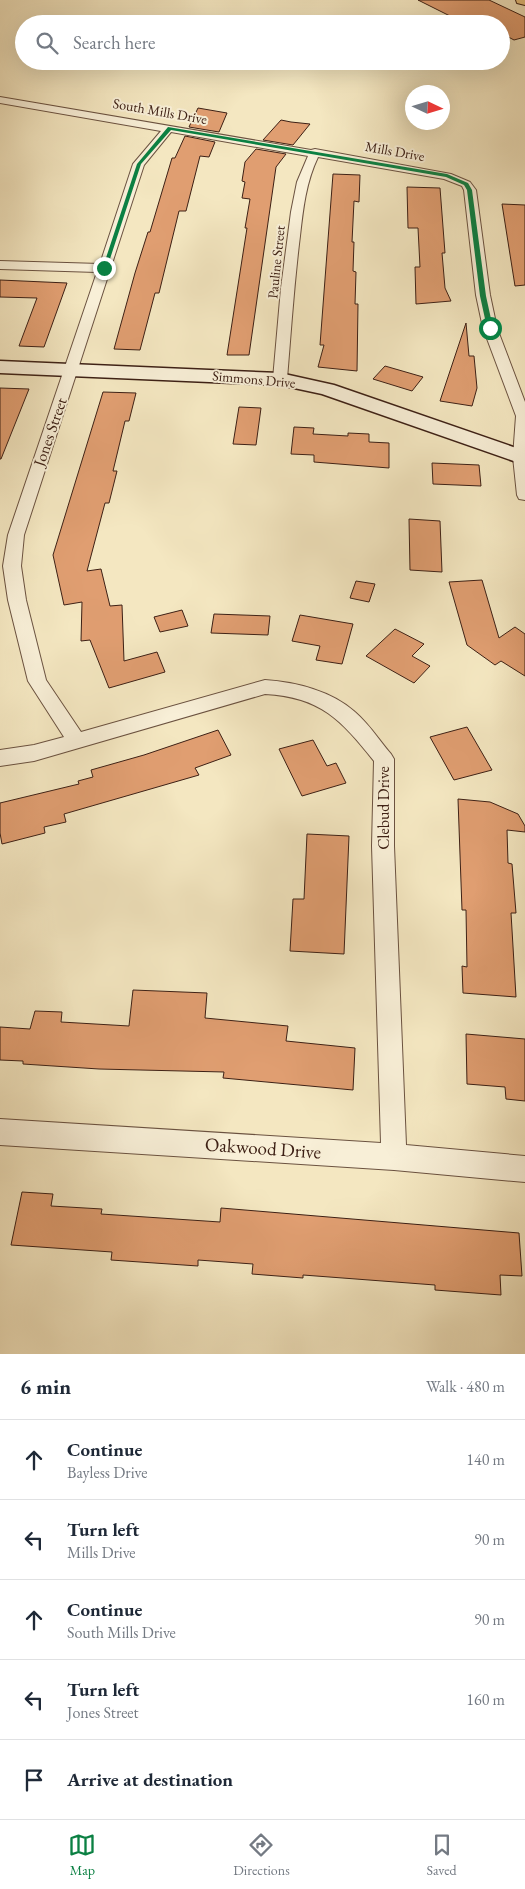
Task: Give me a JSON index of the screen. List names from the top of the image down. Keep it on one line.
{"streets":{"street":["South Mills Drive","Mills Drive","Pauline Street","Simmons Drive","Jones Street","Clebud Drive","Oakwood Drive"]},"crossings":[["South Mills Drive","Mills Drive"],["South Mills Drive","Pauline Street"],["South Mills Drive","Jones Street"],["Mills Drive","Pauline Street"],["Pauline Street","Simmons Drive"],["Simmons Drive","Jones Street"],["Jones Street","Clebud Drive"],["Clebud Drive","Oakwood Drive"]],"north":"right","page":{"search":"Search here","heading":["6 min","Walk · 480 m"],"list":[["Continue","Bayless Drive","140 m"],["Turn left","Mills Drive","90 m"],["Continue","South Mills Drive","90 m"],["Turn left","Jones Street","160 m"],"Arrive at destination"],"nav":["Map","Directions","Saved"]}}
